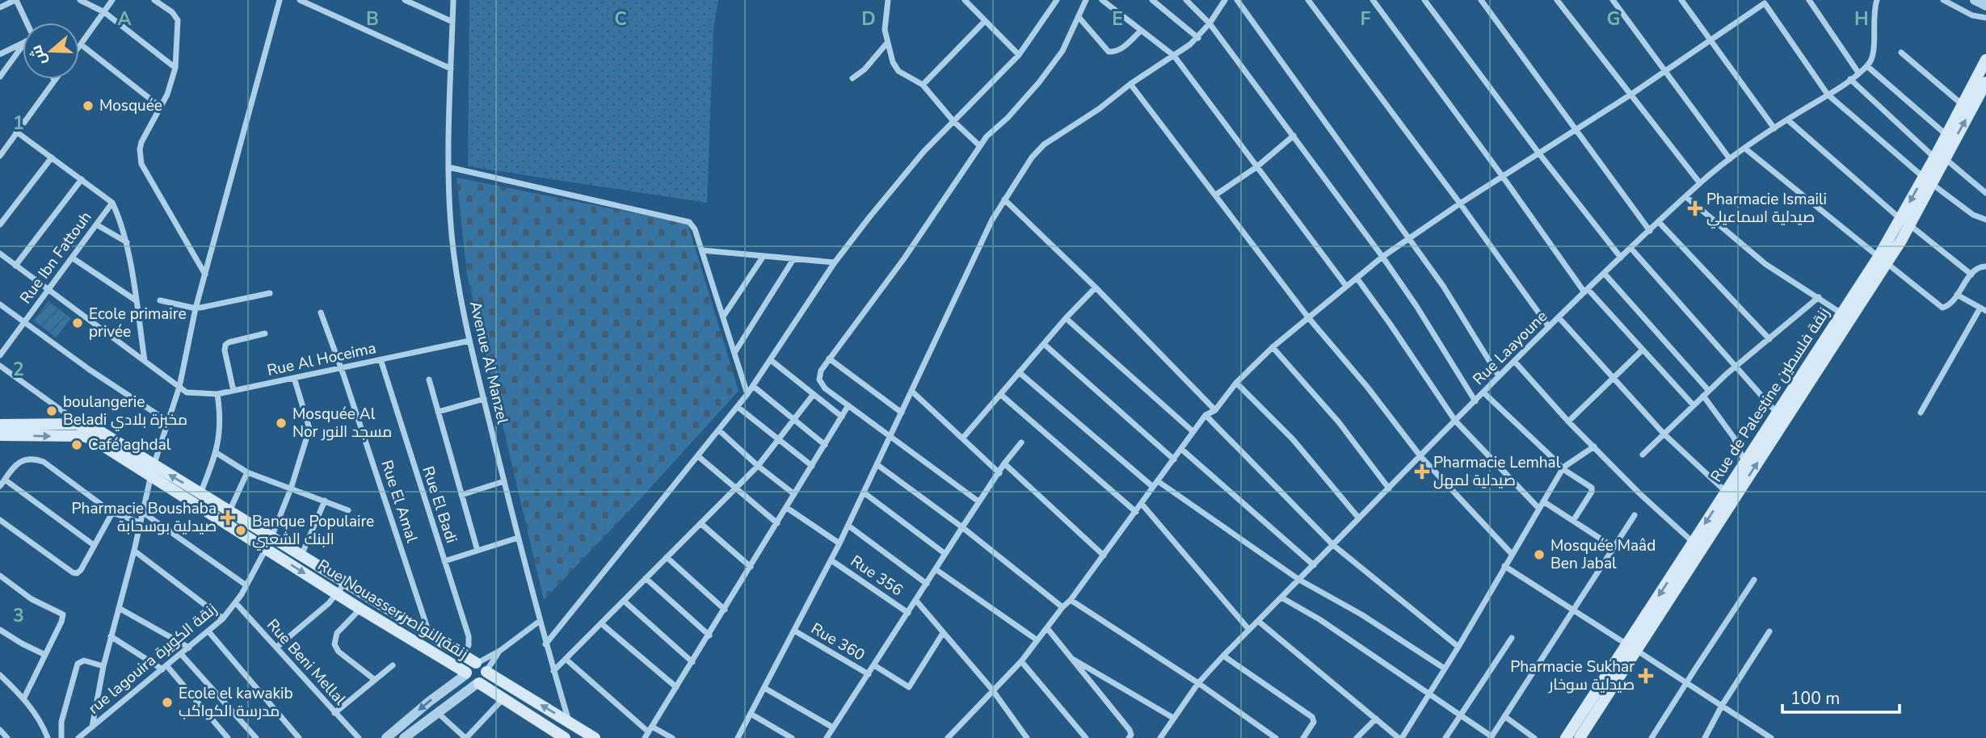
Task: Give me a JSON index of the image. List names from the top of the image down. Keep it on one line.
{"streets":{"main road":["Rue de Palestine زنقة فلسطين","Rue Nouasser زنقة النواصر"],"street":["Rue Ibn Fattouh","Rue Laayoune","Rue Al Hoceima","Avenue Al Manzel","Rue El Amal","Rue El Badi","Rue 356","Rue 360","rue lagouira زنقة الكويرة","Rue Beni Mellal"]},"crossings":[["Rue Al Hoceima","Avenue Al Manzel"],["Rue Al Hoceima","Rue El Amal"],["Rue Al Hoceima","Rue El Badi"],["Rue Al Hoceima","rue lagouira زنقة الكويرة"],["Avenue Al Manzel","Rue Nouasser زنقة النواصر"],["Rue El Amal","Rue Nouasser زنقة النواصر"],["Rue El Badi","Rue Nouasser زنقة النواصر"],["Rue Nouasser زنقة النواصر","rue lagouira زنقة الكويرة"],["rue lagouira زنقة الكويرة","Rue Beni Mellal"]],"places":{"other":["Mosquée","Ecole primaire privée","boulangerie Beladi مخبزة بلادي","Mosquée Al Nor مسجد النور","Café aghdal","Banque Populaire البنك الشعبي","Mosquée Maâd Ben Jabal","Ecole el kawakib مدرسة الكواكب"],"health":["Pharmacie Ismaili صيدلية اسماعيلي","Pharmacie Lemhal صيدلية لمهل","Pharmacie Boushaba صيدلية بوسحابة","Pharmacie Sukhar صيدلية سوخار"]},"scale_bar":"100 m","north":"left","grid":{"columns":["A","B","C","D","E","F","G","H"],"rows":["1","2","3"]}}
